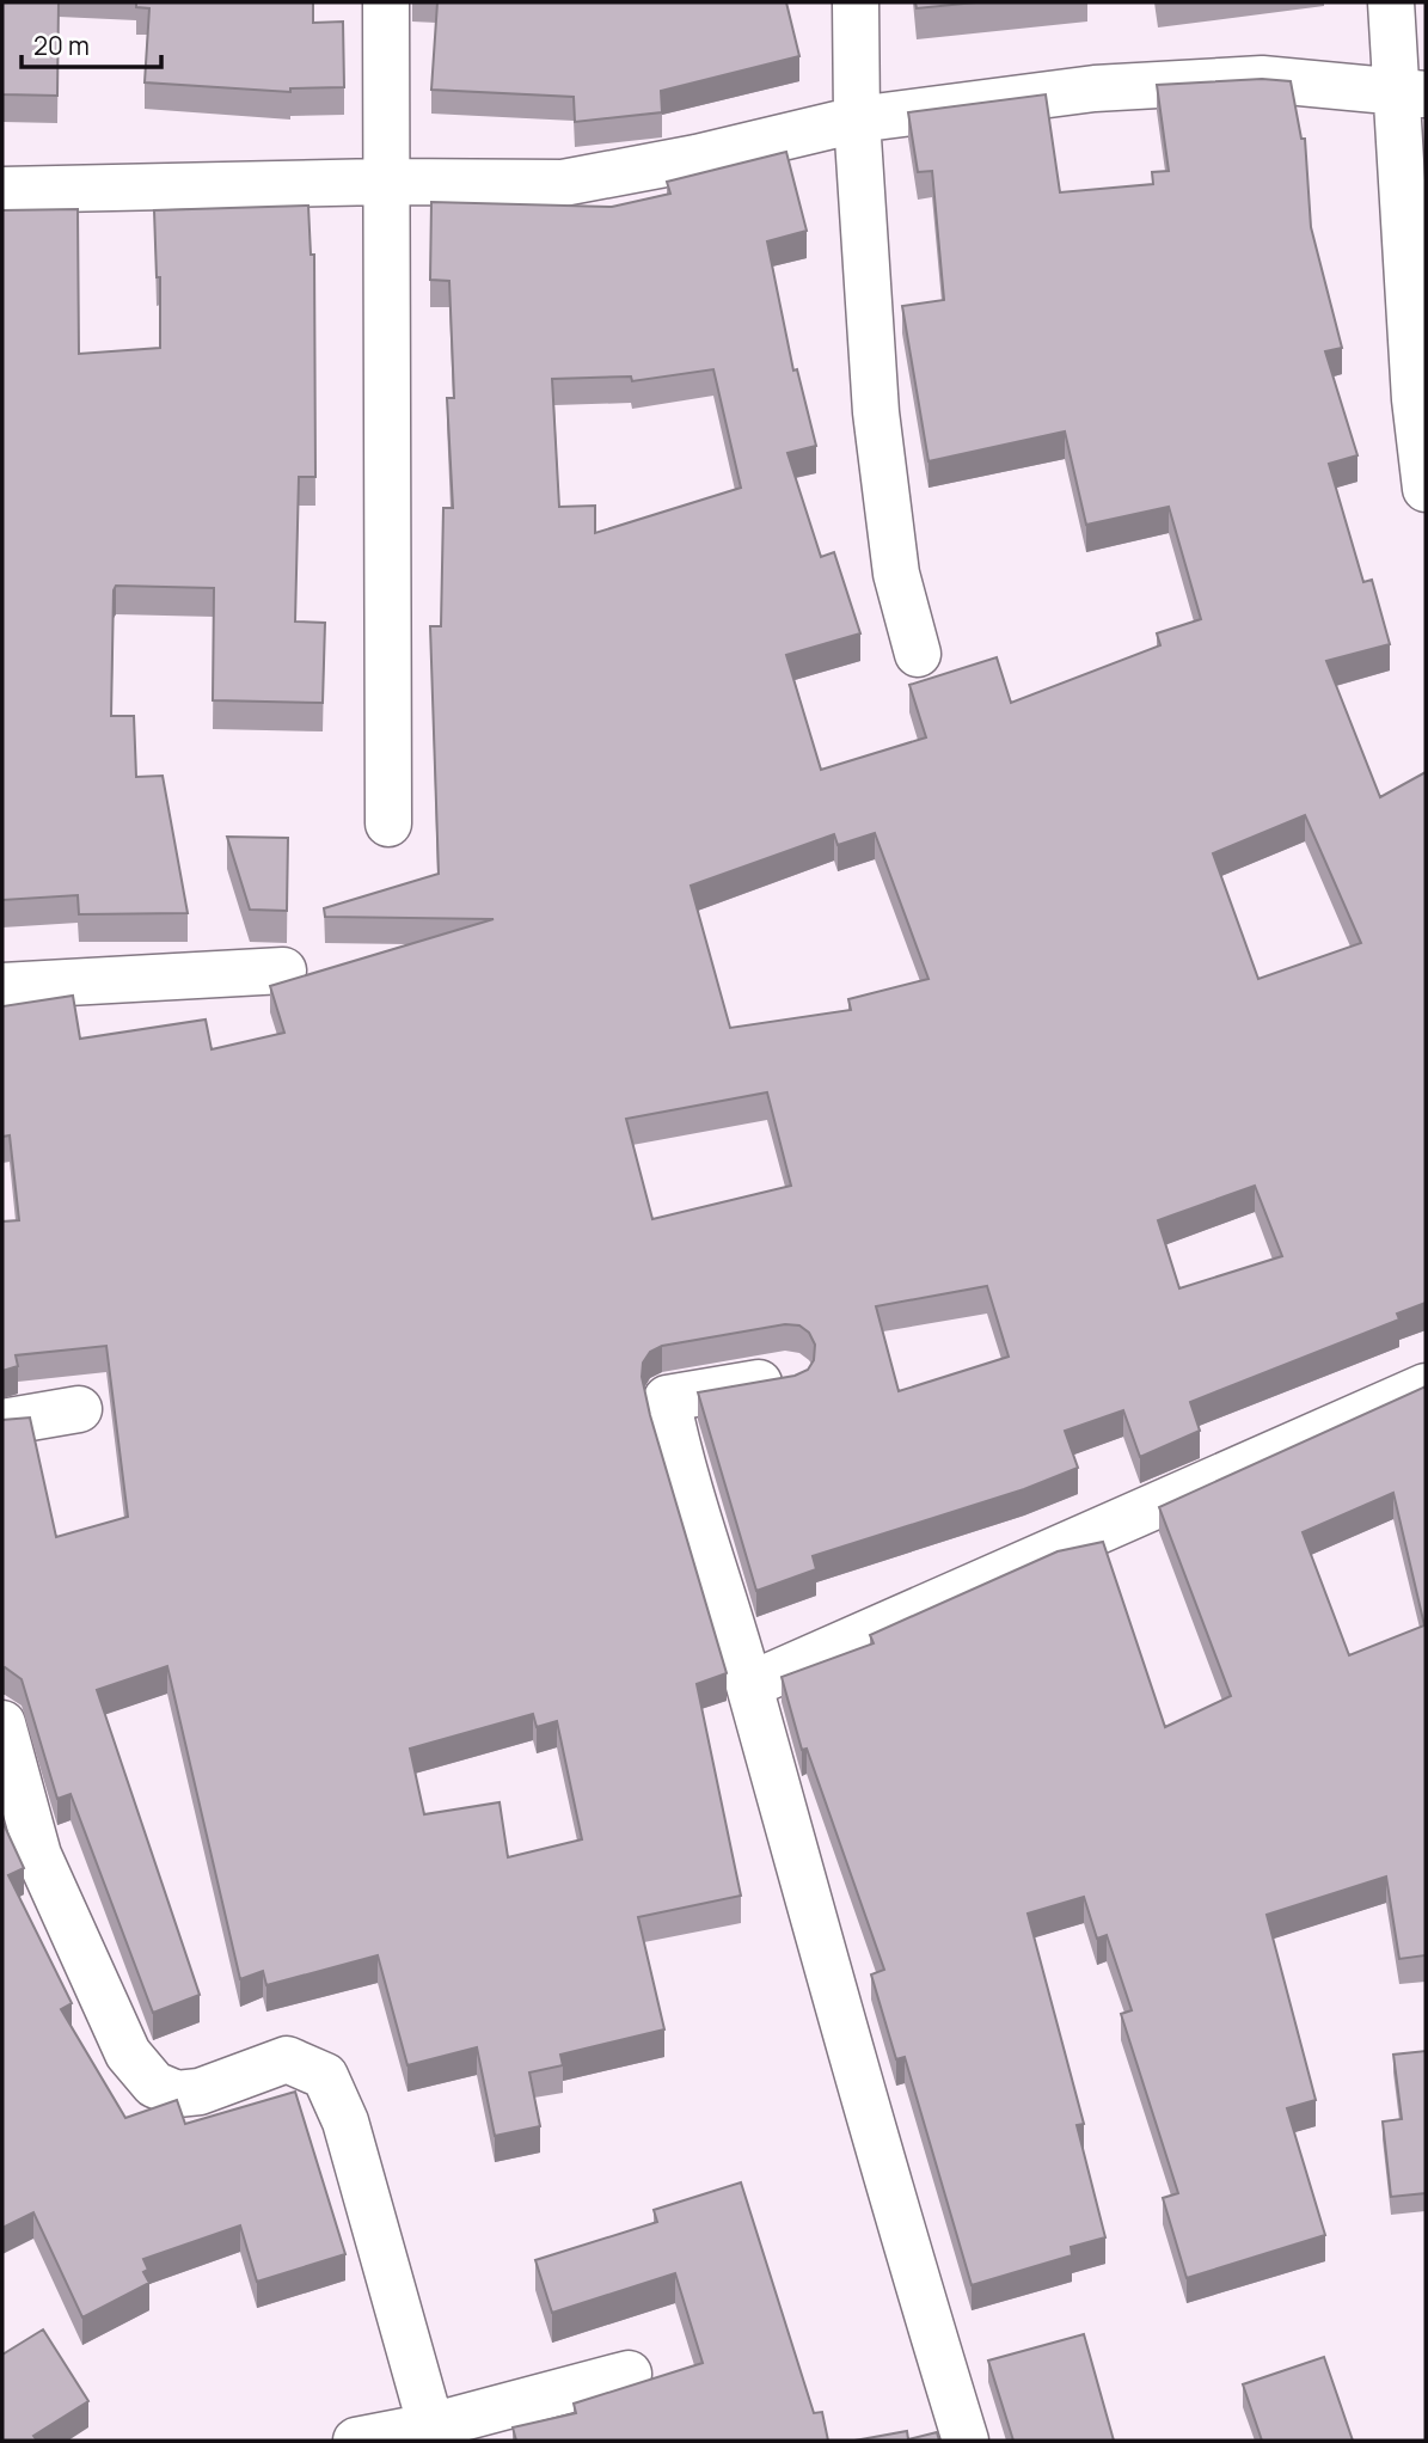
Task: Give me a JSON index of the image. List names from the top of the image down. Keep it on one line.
{"scale_bar":"20 m"}
